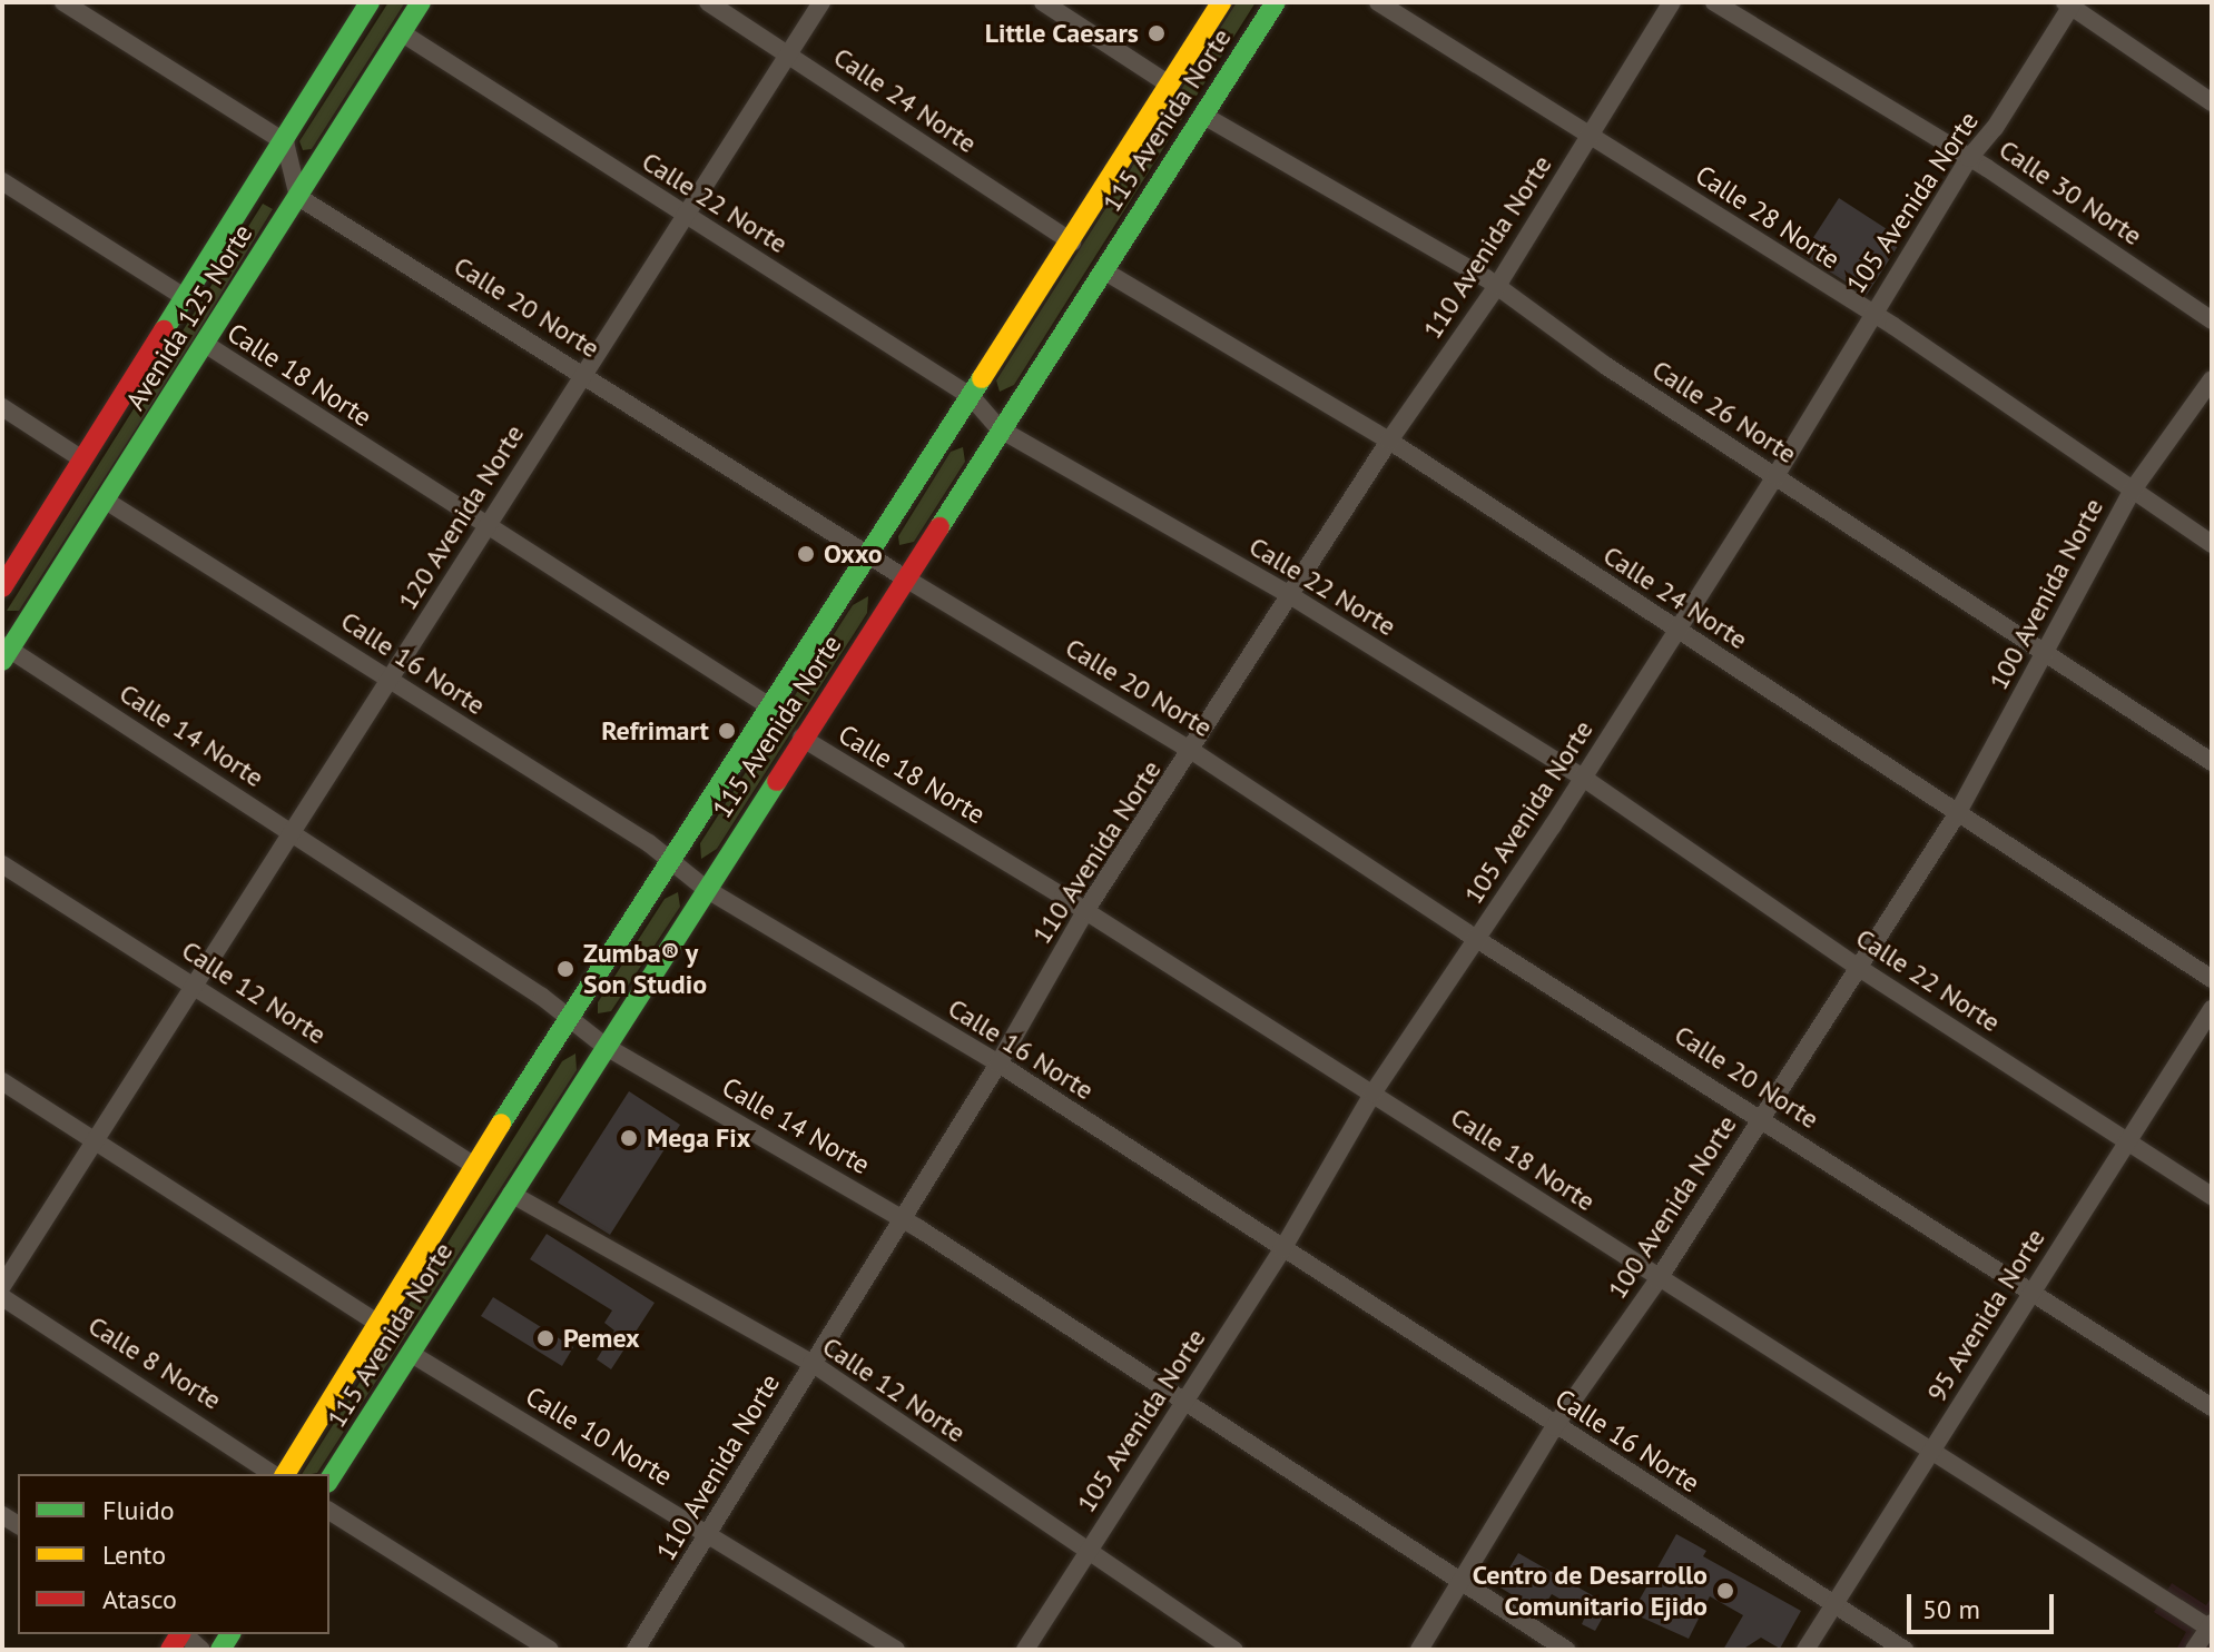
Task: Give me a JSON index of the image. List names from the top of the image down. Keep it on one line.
{"streets":{"main road":["115 Avenida Norte","Avenida 125 Norte"],"street":["Calle 24 Norte","Calle 30 Norte","Calle 22 Norte","105 Avenida Norte","Calle 28 Norte","110 Avenida Norte","Calle 20 Norte","Calle 18 Norte","Calle 26 Norte","120 Avenida Norte","100 Avenida Norte","Calle 16 Norte","Calle 14 Norte","Calle 12 Norte","95 Avenida Norte","Calle 8 Norte","Calle 10 Norte"]},"crossings":[["Calle 24 Norte","115 Avenida Norte"],["Calle 24 Norte","105 Avenida Norte"],["Calle 24 Norte","110 Avenida Norte"],["Calle 24 Norte","120 Avenida Norte"],["Calle 24 Norte","100 Avenida Norte"],["115 Avenida Norte","Calle 22 Norte"],["115 Avenida Norte","Calle 20 Norte"],["115 Avenida Norte","Calle 18 Norte"],["115 Avenida Norte","Calle 26 Norte"],["115 Avenida Norte","Calle 16 Norte"],["115 Avenida Norte","Calle 14 Norte"],["115 Avenida Norte","Calle 12 Norte"],["115 Avenida Norte","Calle 10 Norte"],["Calle 30 Norte","105 Avenida Norte"],["Calle 22 Norte","105 Avenida Norte"],["Calle 22 Norte","110 Avenida Norte"],["Calle 22 Norte","Avenida 125 Norte"],["Calle 22 Norte","120 Avenida Norte"],["Calle 22 Norte","100 Avenida Norte"],["Calle 22 Norte","95 Avenida Norte"],["105 Avenida Norte","Calle 28 Norte"],["105 Avenida Norte","Calle 20 Norte"],["105 Avenida Norte","Calle 18 Norte"],["105 Avenida Norte","Calle 26 Norte"],["105 Avenida Norte","Calle 16 Norte"],["105 Avenida Norte","Calle 14 Norte"],["105 Avenida Norte","Calle 12 Norte"],["Calle 28 Norte","110 Avenida Norte"],["Calle 28 Norte","100 Avenida Norte"],["110 Avenida Norte","Calle 20 Norte"],["110 Avenida Norte","Calle 18 Norte"],["110 Avenida Norte","Calle 26 Norte"],["110 Avenida Norte","Calle 16 Norte"],["110 Avenida Norte","Calle 14 Norte"],["110 Avenida Norte","Calle 12 Norte"],["110 Avenida Norte","Calle 10 Norte"],["Calle 20 Norte","Avenida 125 Norte"],["Calle 20 Norte","120 Avenida Norte"],["Calle 20 Norte","100 Avenida Norte"],["Calle 20 Norte","95 Avenida Norte"],["Avenida 125 Norte","Calle 18 Norte"],["Avenida 125 Norte","Calle 16 Norte"],["Avenida 125 Norte","Calle 14 Norte"],["Calle 18 Norte","120 Avenida Norte"],["Calle 18 Norte","100 Avenida Norte"],["Calle 18 Norte","95 Avenida Norte"],["Calle 26 Norte","100 Avenida Norte"],["120 Avenida Norte","Calle 16 Norte"],["120 Avenida Norte","Calle 14 Norte"],["120 Avenida Norte","Calle 12 Norte"],["100 Avenida Norte","Calle 16 Norte"],["100 Avenida Norte","Calle 14 Norte"],["Calle 16 Norte","95 Avenida Norte"]],"places":["Little Caesars","Oxxo","Refrimart","Zumba® y Son Studio","Mega Fix","Pemex","Centro de Desarrollo Comunitario Ejido"],"legend":["Fluido","Lento","Atasco"],"scale_bar":"50 m"}
